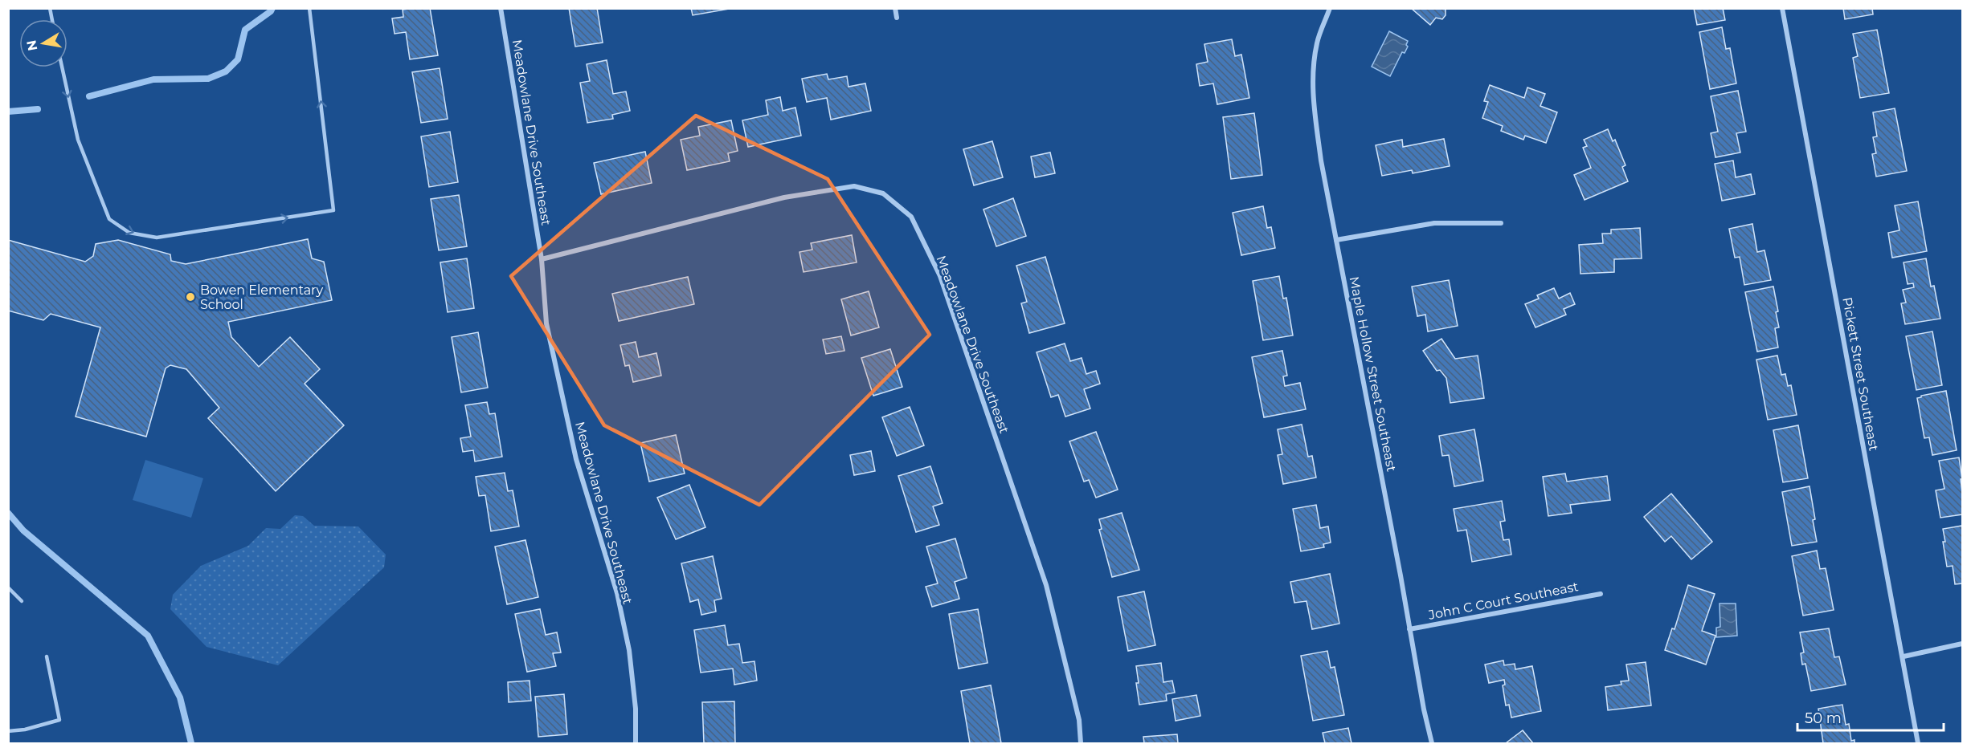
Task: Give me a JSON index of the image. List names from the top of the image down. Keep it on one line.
{"streets":{"street":["Meadowlane Drive Southeast","Maple Hollow Street Southeast","Pickett Street Southeast","John C Court Southeast"]},"crossings":[["Maple Hollow Street Southeast","John C Court Southeast"]],"places":["Bowen Elementary School"],"scale_bar":"50 m","north":"left"}
